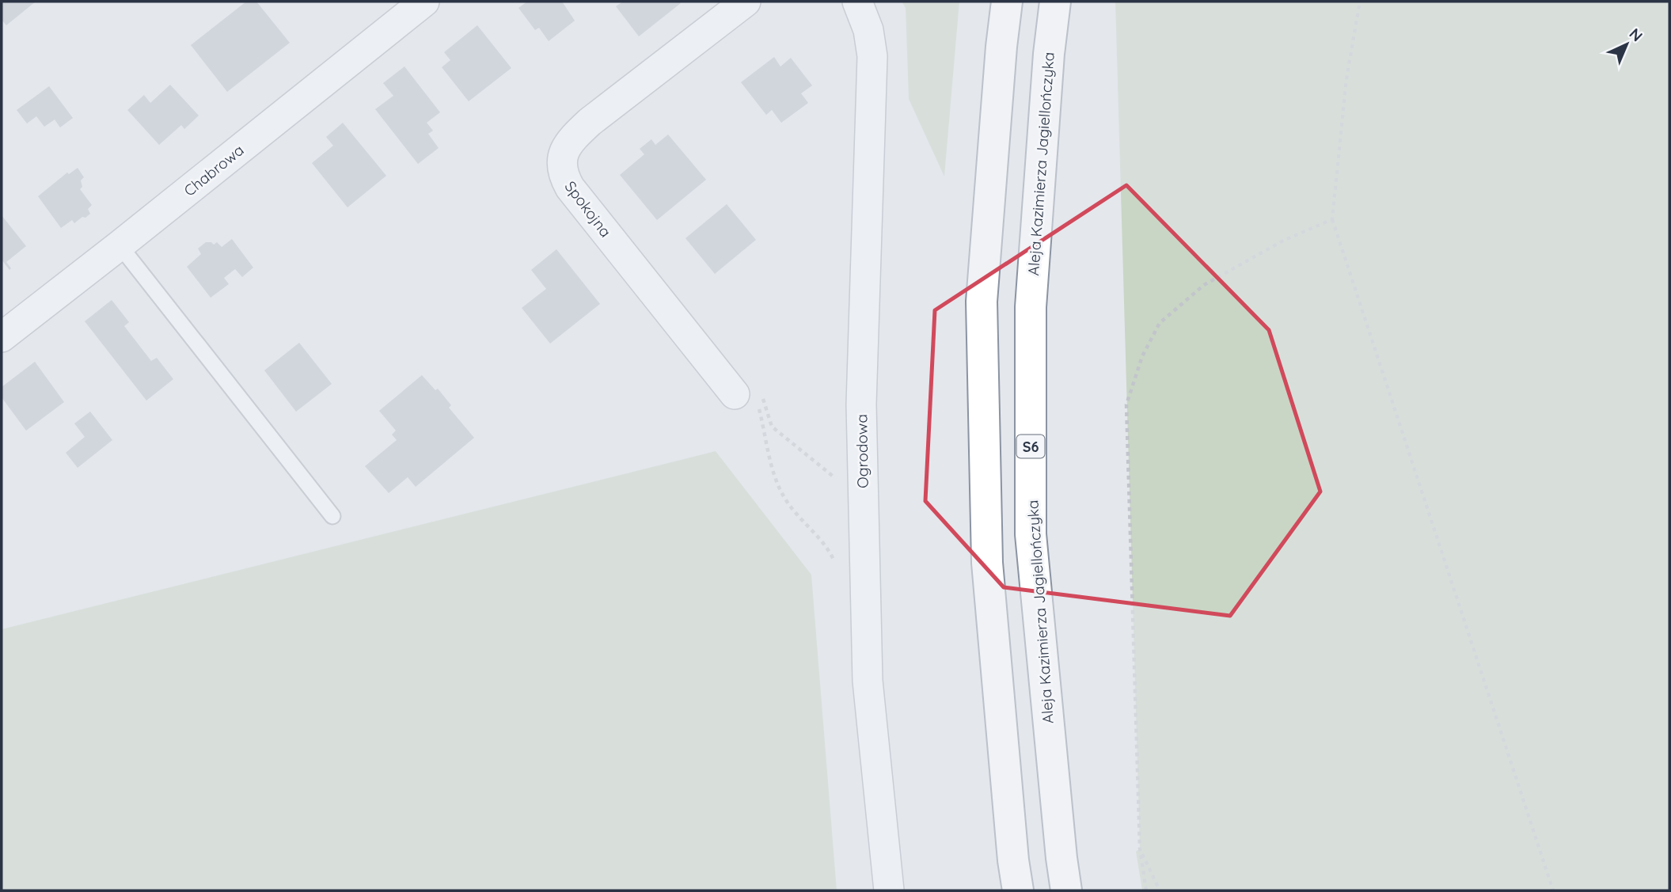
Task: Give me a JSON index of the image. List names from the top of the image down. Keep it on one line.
{"streets":{"highway":["Aleja Kazimierza Jagiellończyka","S6"],"street":["Chabrowa","Spokojna","Ogrodowa"]},"north":"top right"}
